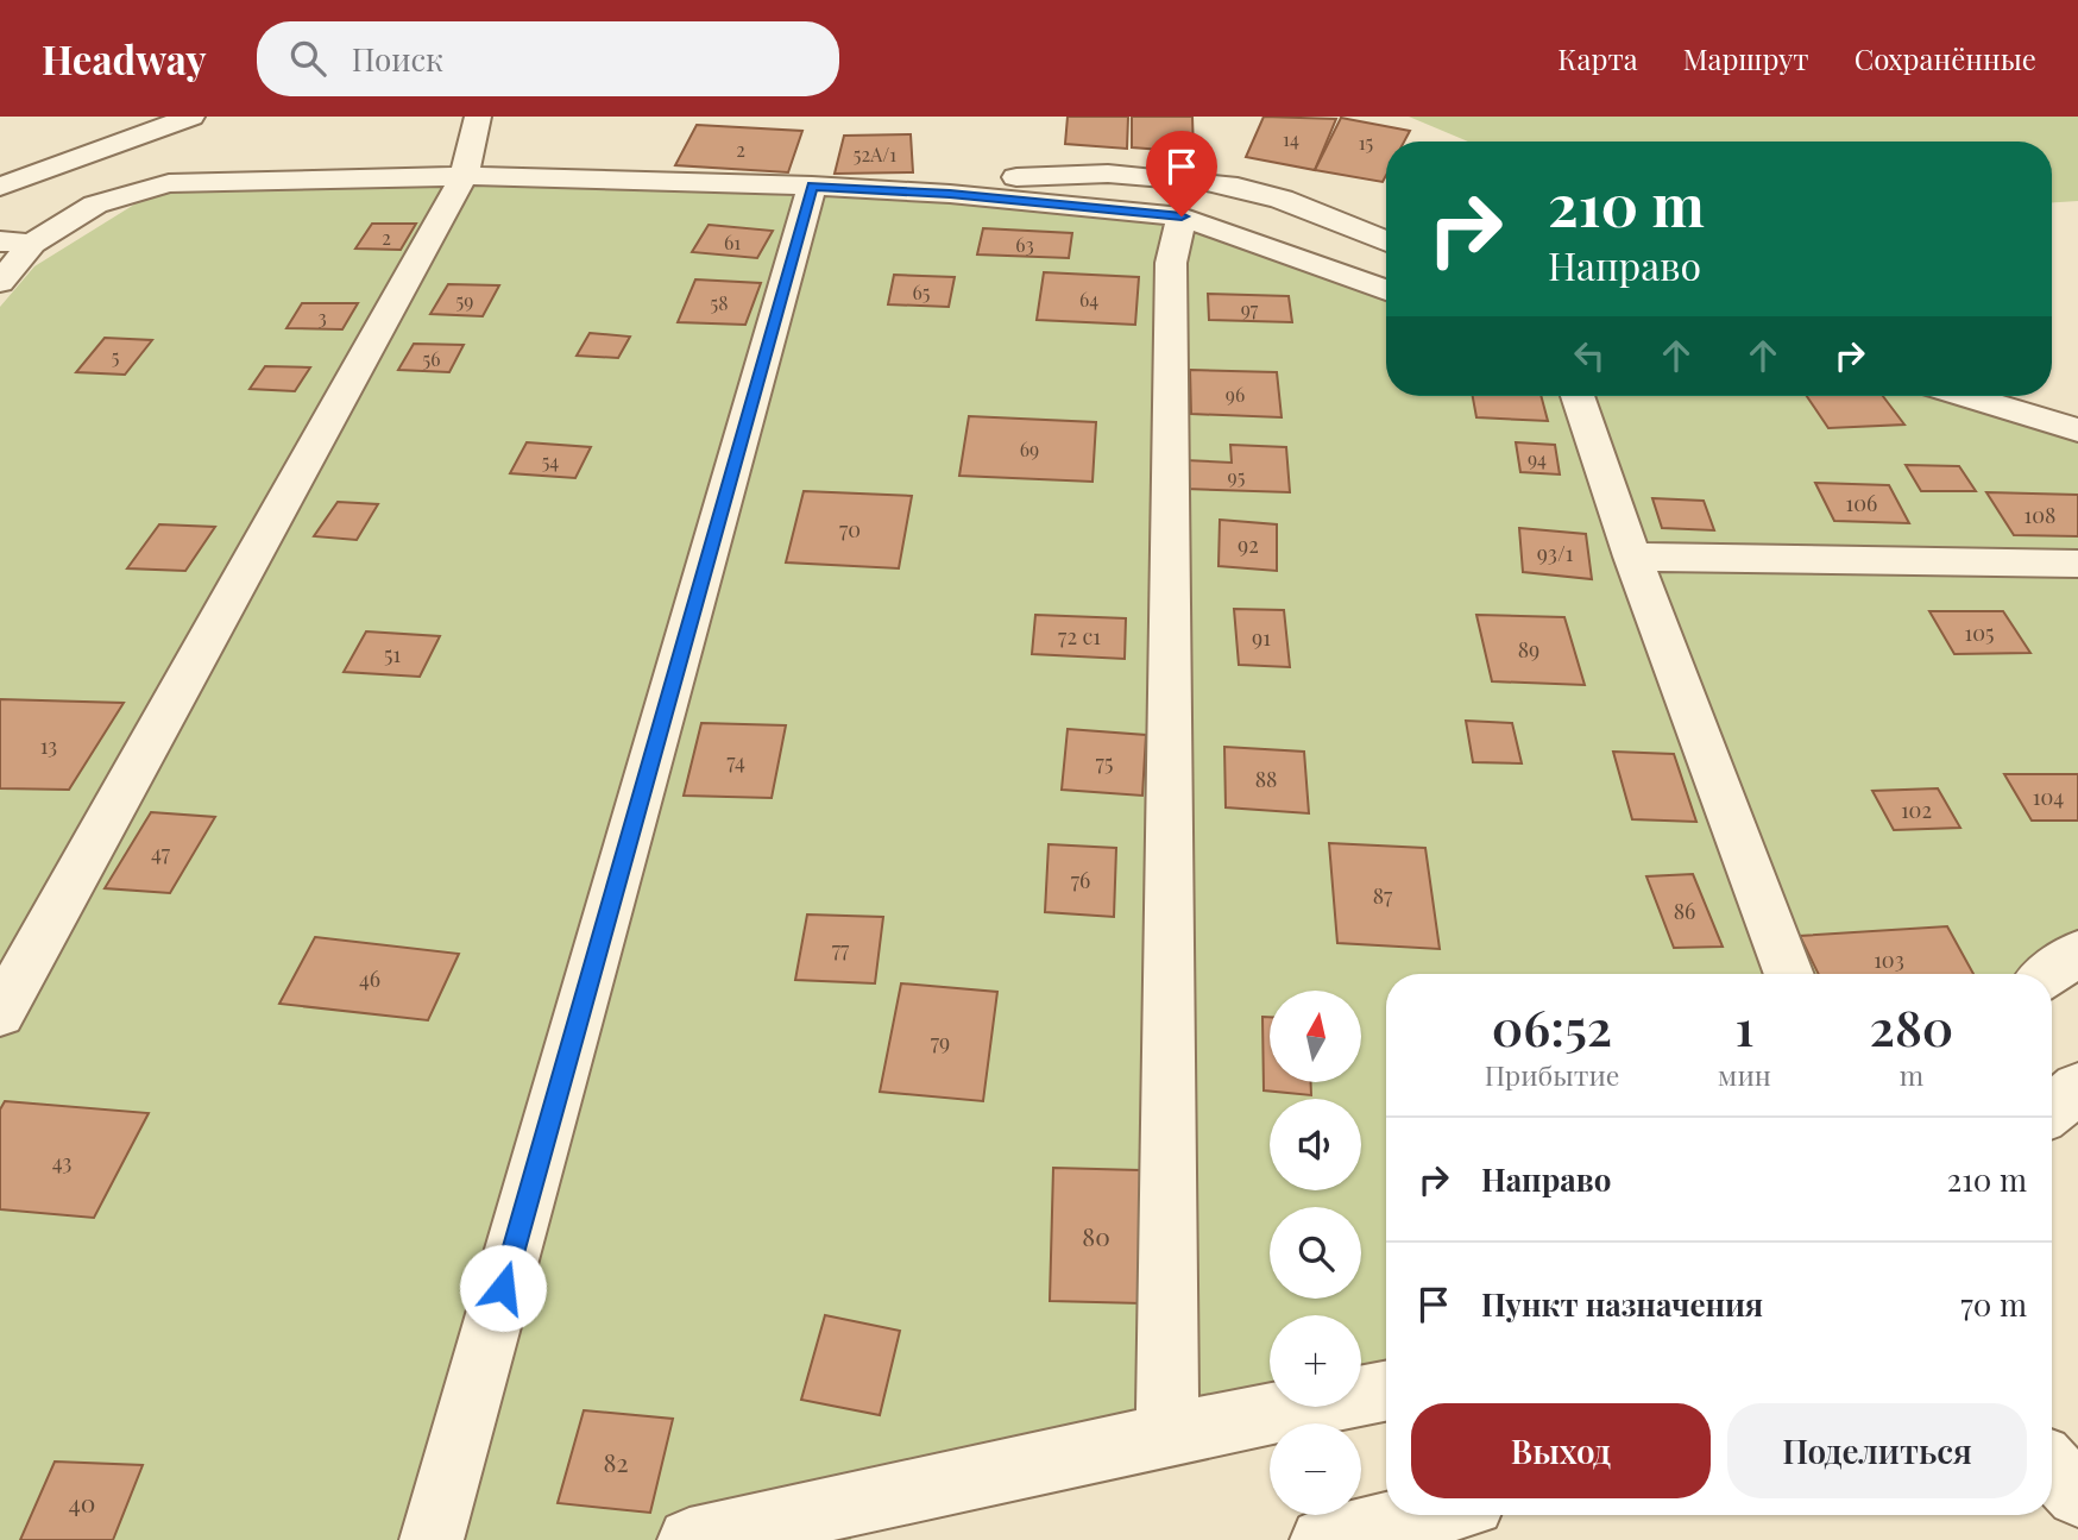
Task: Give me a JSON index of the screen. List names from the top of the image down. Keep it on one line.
{"house_numbers":["14","15","2","52А/1","2","61","63","65","64","59","58","97","3","5","56","96","69","94","54","95","106","108","70","92","93/1","105","72 с1","91","89","51","13","74","75","88","104","102","47","76","87","86","77","103","46","79","43","80","82","40"],"north":"top","page":{"header":"Headway","search":"Поиск","nav":["Карта","Маршрут","Сохранённые"],"turn":["210 m","Направо"],"eta":["06:52","Прибытие","1","мин","280","m"],"map_buttons":["+","−"],"list":[{"name":"Направо","value":"210 m"},{"name":"Пункт назначения","value":"70 m"}],"buttons":["Выход","Поделиться"]}}
